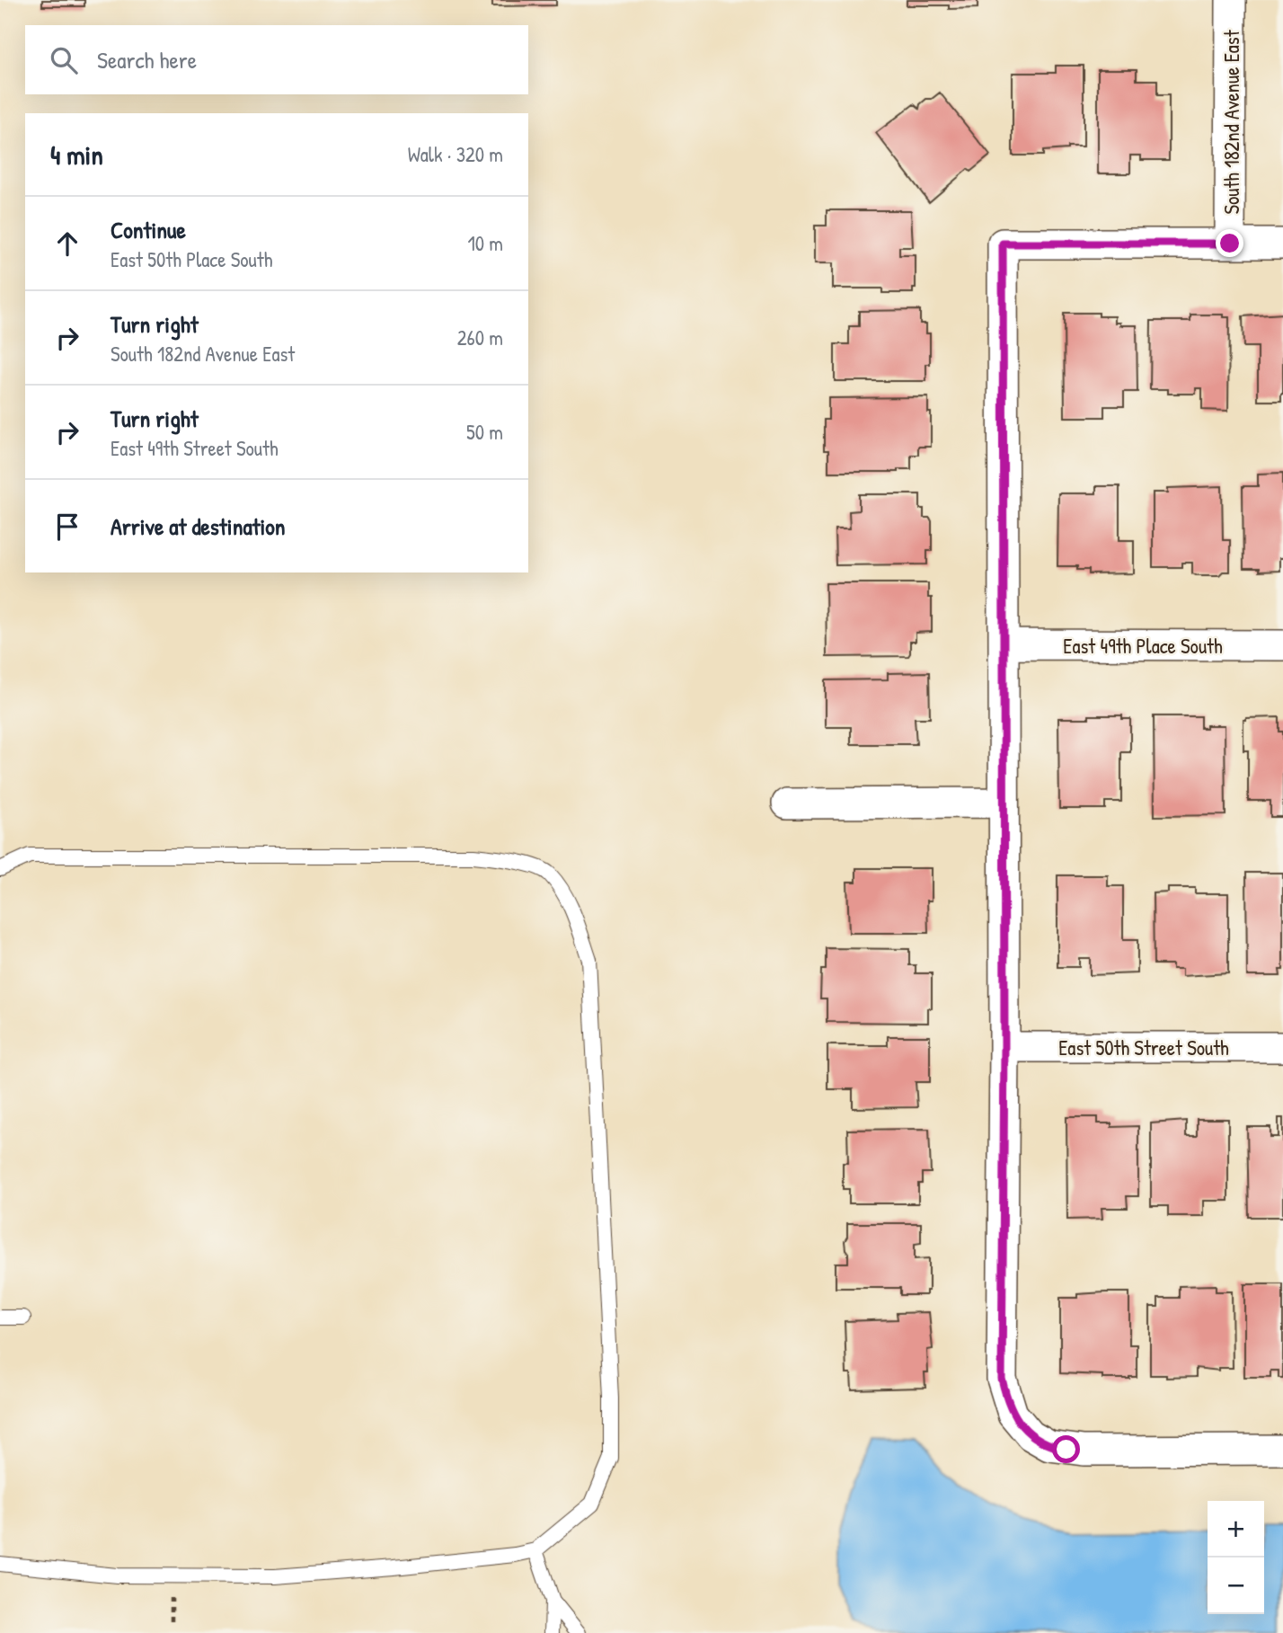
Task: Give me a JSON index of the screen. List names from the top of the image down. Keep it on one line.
{"streets":{"street":["South 182nd Avenue East","East 49th Place South","East 50th Street South"]},"page":{"search":"Search here","heading":["4 min","Walk · 320 m"],"list":[["Continue","East 50th Place South","10 m"],["Turn right","South 182nd Avenue East","260 m"],["Turn right","East 49th Street South","50 m"],"Arrive at destination"],"map_buttons":["+","−"]}}
